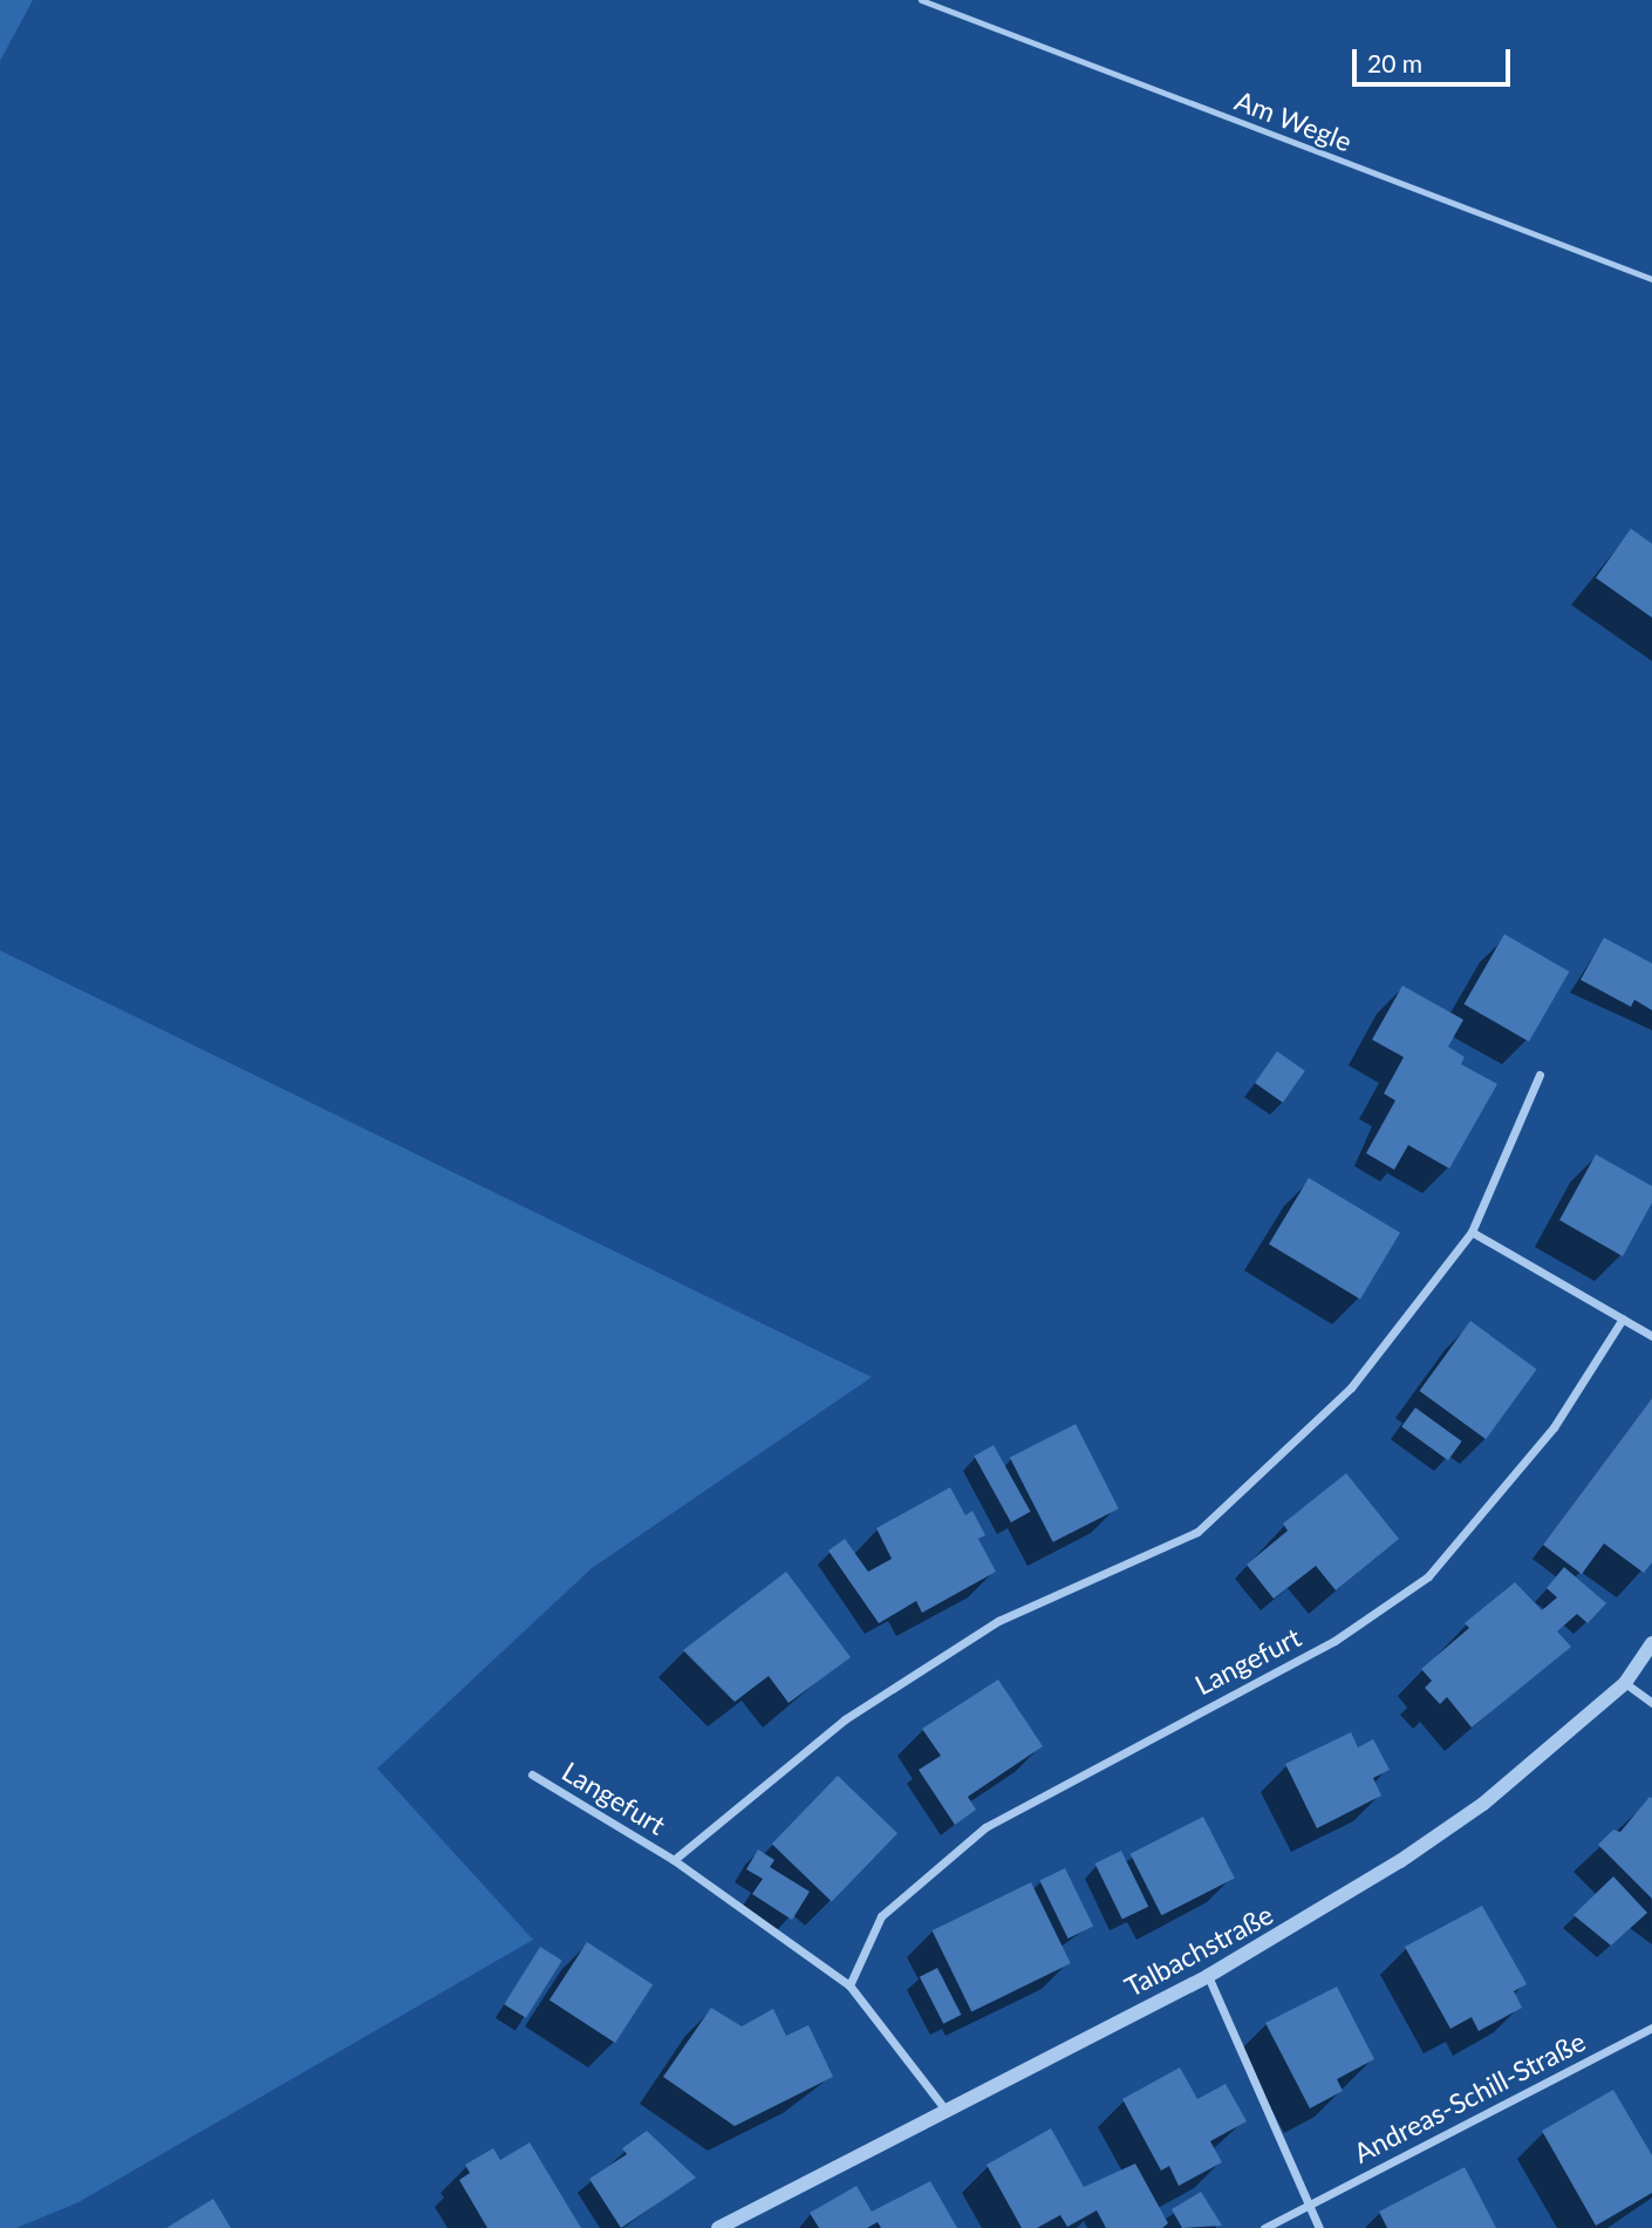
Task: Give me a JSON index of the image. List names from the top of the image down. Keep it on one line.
{"streets":{"street":["Langefurt","Talbachstraße","Andreas-Schill-Straße"],"lane":["Am Wegle"]},"crossings":[["Langefurt","Talbachstraße"]],"scale_bar":"20 m"}
